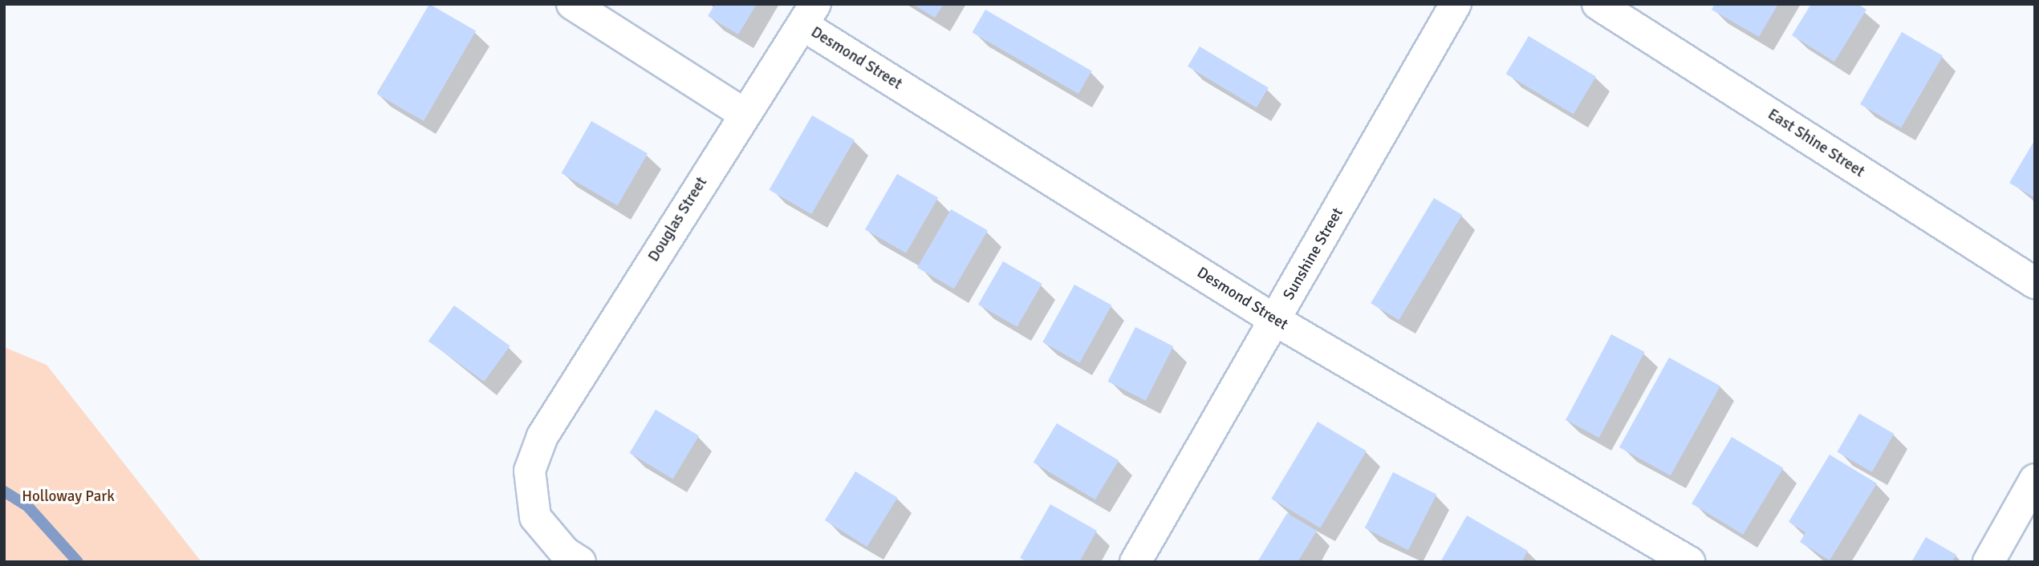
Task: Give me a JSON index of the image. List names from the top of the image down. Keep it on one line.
{"streets":{"street":["Desmond Street","East Shine Street","Douglas Street","Sunshine Street"]},"crossings":[["Desmond Street","Douglas Street"],["Desmond Street","Sunshine Street"]],"parks":["Holloway Park"]}
